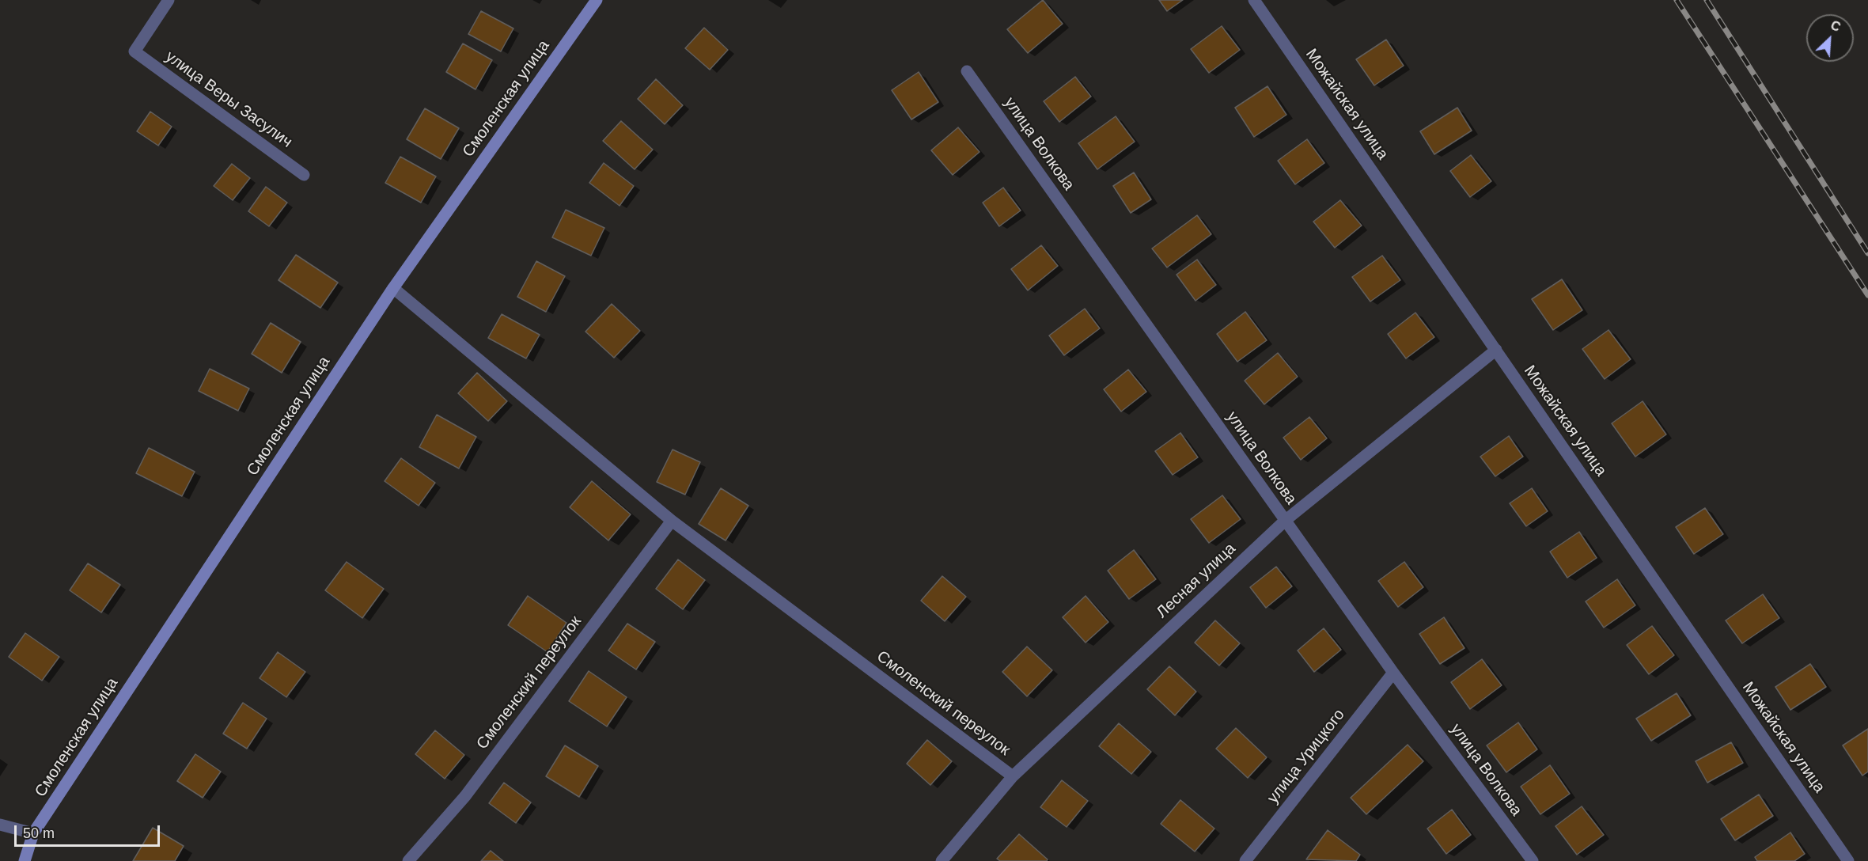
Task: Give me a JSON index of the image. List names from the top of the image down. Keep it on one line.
{"streets":{"street":["Смоленская улица","улица Веры Засулич","Можайская улица","улица Волкова","Лесная улица","Смоленский переулок","улица Урицкого"]},"crossings":[["Смоленская улица","Смоленский переулок"],["Можайская улица","Лесная улица"],["улица Волкова","Лесная улица"],["улица Волкова","улица Урицкого"],["Лесная улица","Смоленский переулок"]],"scale_bar":"50 m","north":"top right"}
